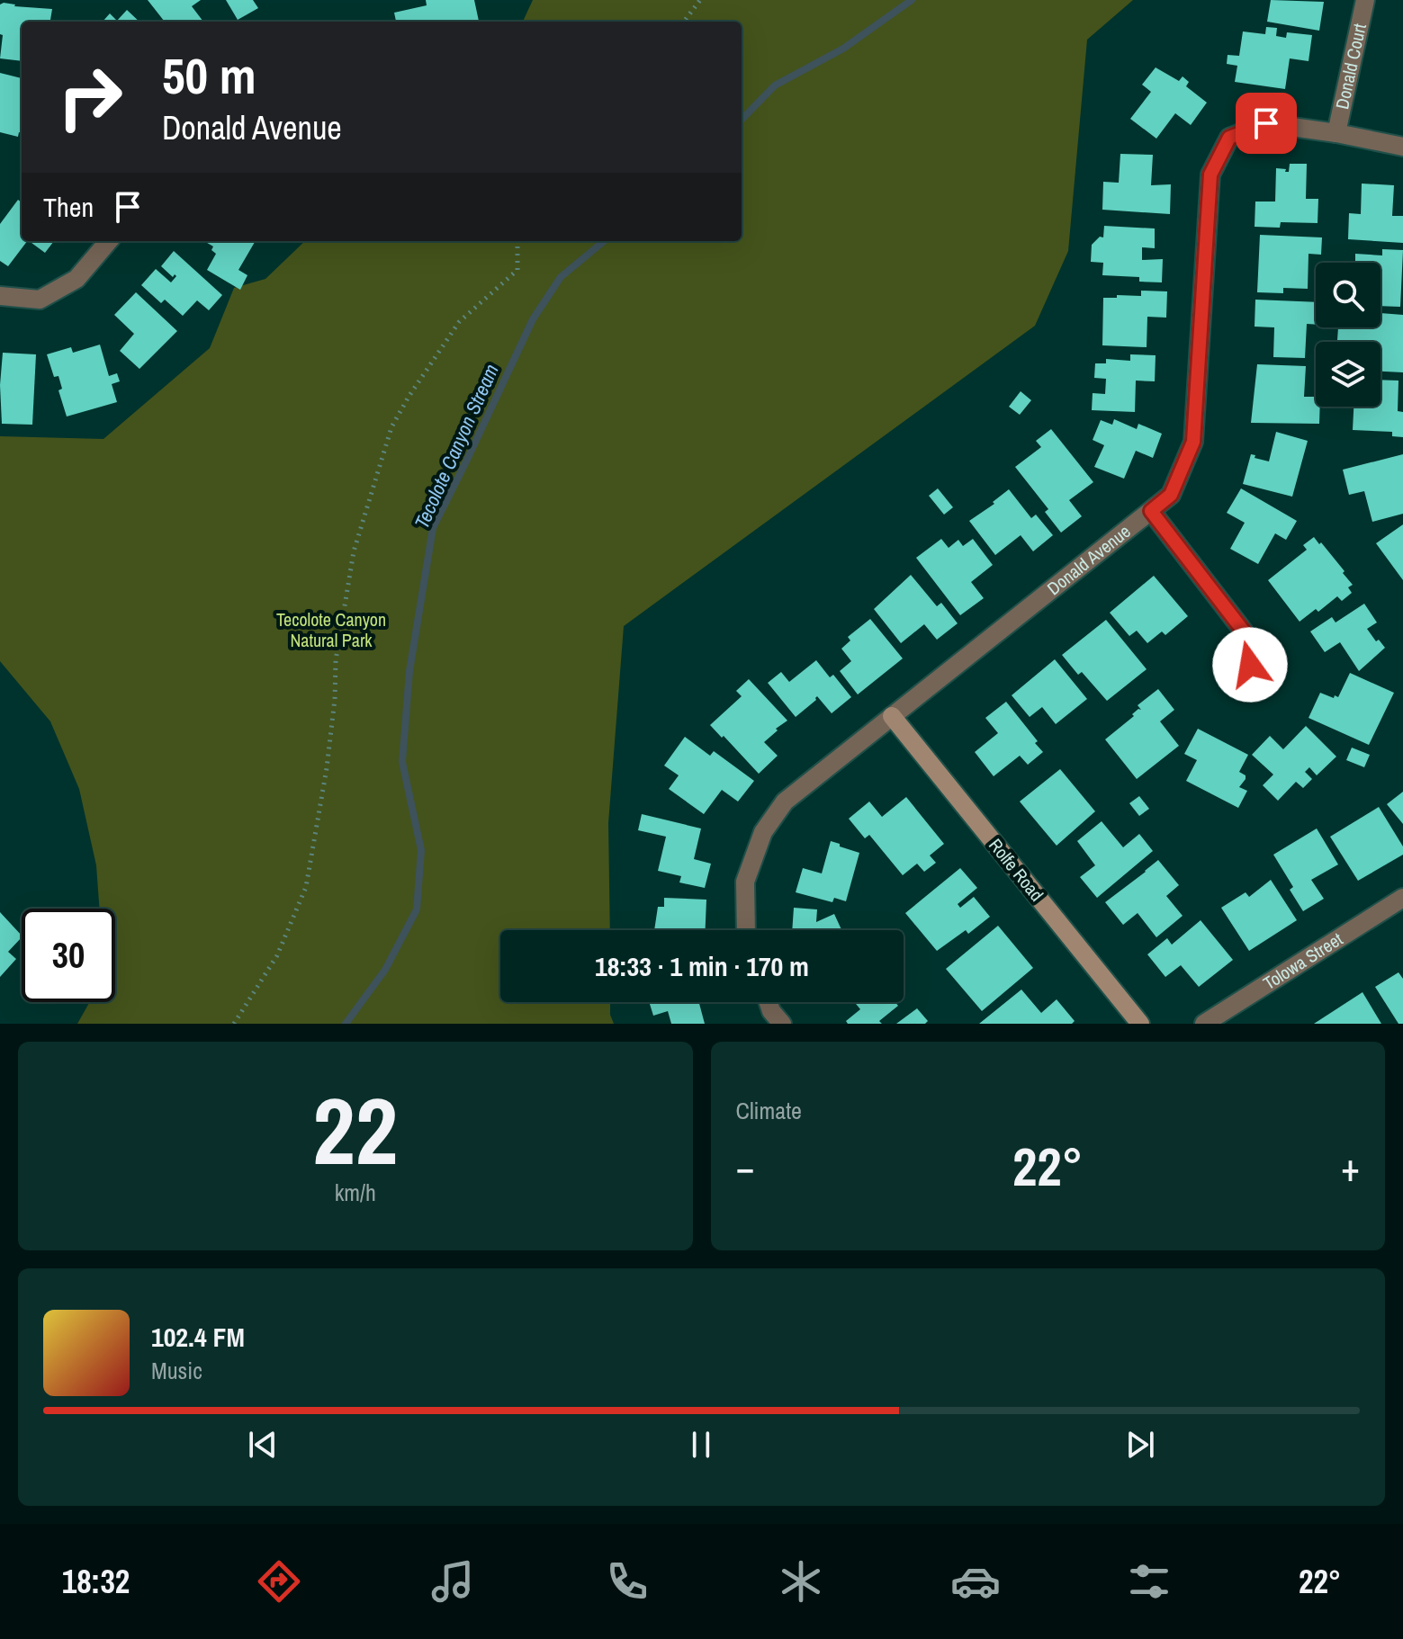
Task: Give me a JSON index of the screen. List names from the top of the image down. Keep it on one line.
{"streets":{"street":["Donald Court","Donald Avenue","Rolfe Road","Tolowa Street"]},"crossings":[["Donald Court","Donald Avenue"],["Donald Avenue","Rolfe Road"]],"water":["Tecolote Canyon Stream"],"parks":["Tecolote Canyon Natural Park"],"page":{"turn":["50 m","Donald Avenue"],"then":"Then","limit":"30","trip":"18:33 · 1 min · 170 m","tile":[["22","km/h"],"Climate"],"heat":["−","22°","+"],"song":["102.4 FM","Music"],"tabs":["18:32","22°"]}}
